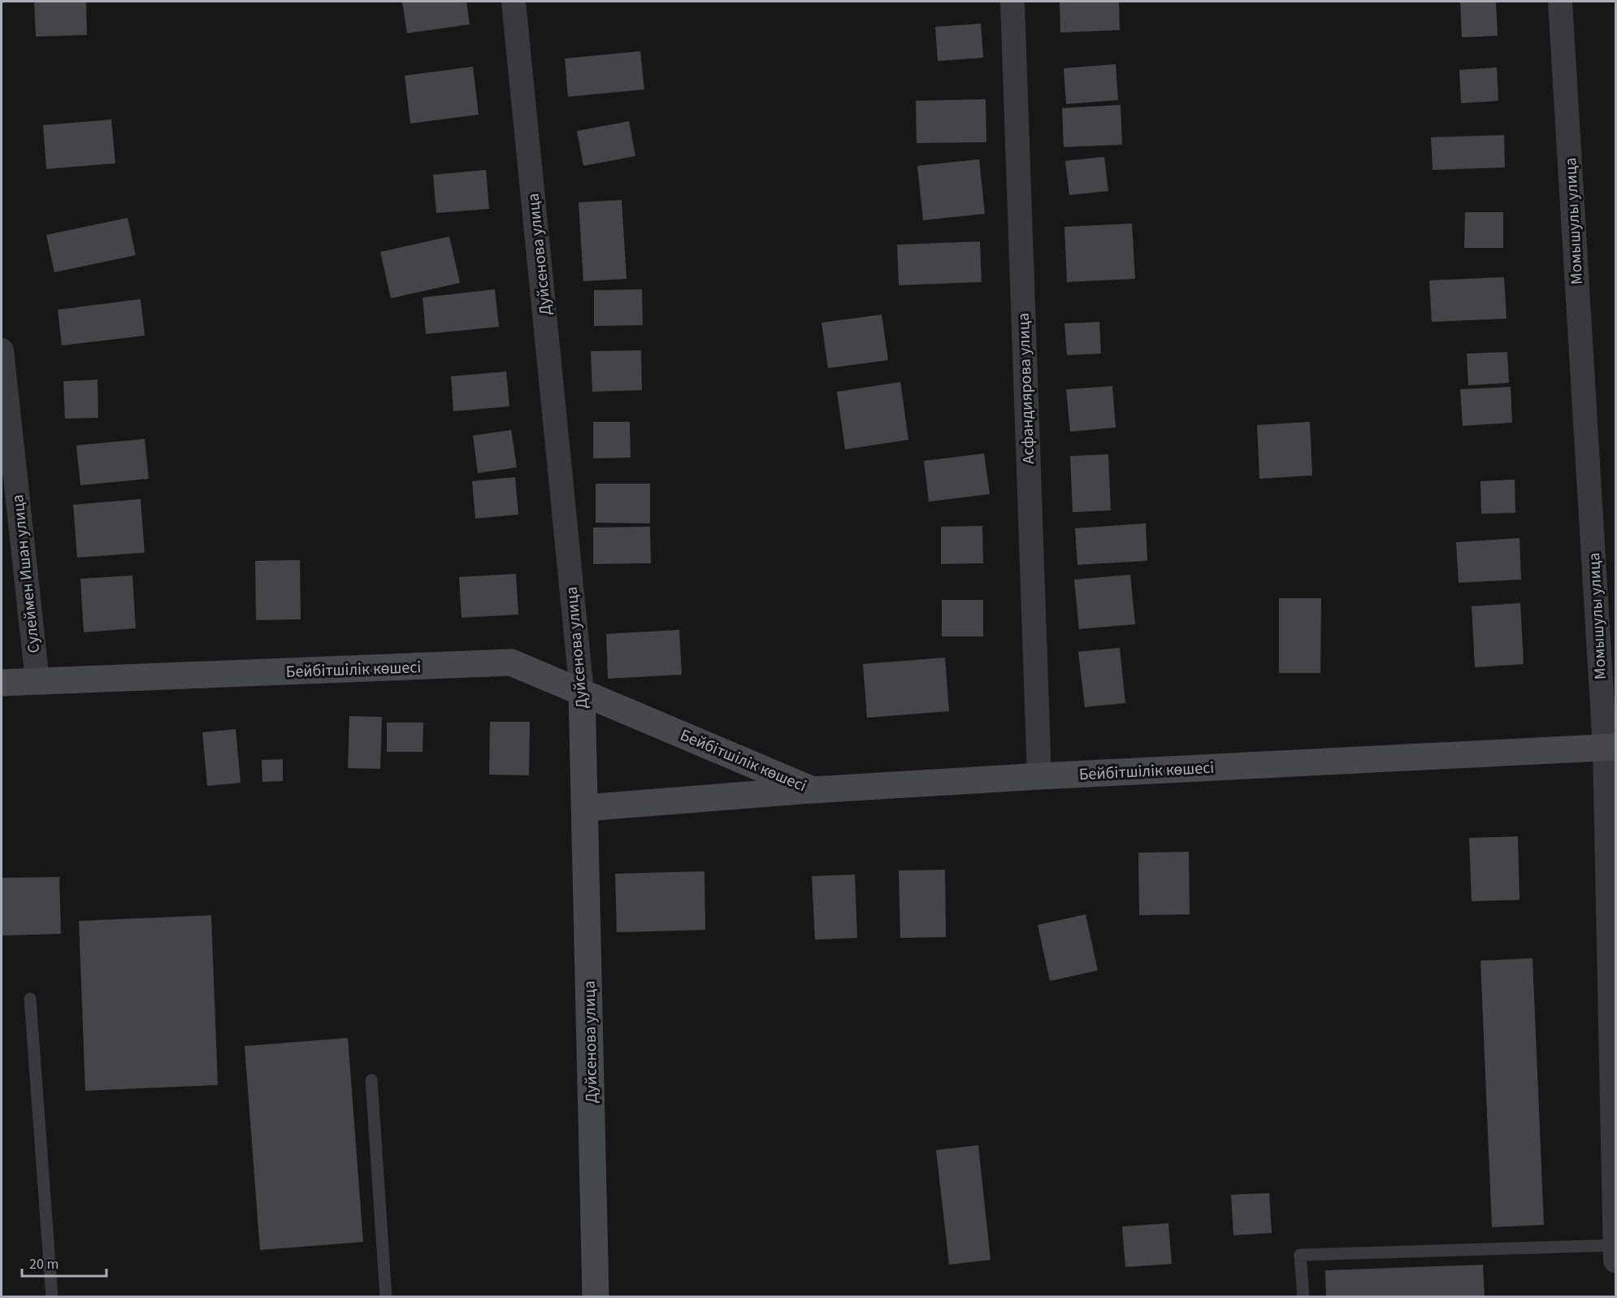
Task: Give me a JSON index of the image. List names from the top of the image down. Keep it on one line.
{"streets":{"street":["Момышулы улица","Дуйсенова улица","Асфандиярова улица","Сулеймен Ишан улица","Бейбітшілік көшесі"]},"crossings":[["Момышулы улица","Бейбітшілік көшесі"],["Дуйсенова улица","Бейбітшілік көшесі"],["Асфандиярова улица","Бейбітшілік көшесі"],["Сулеймен Ишан улица","Бейбітшілік көшесі"]],"scale_bar":"20 m"}
